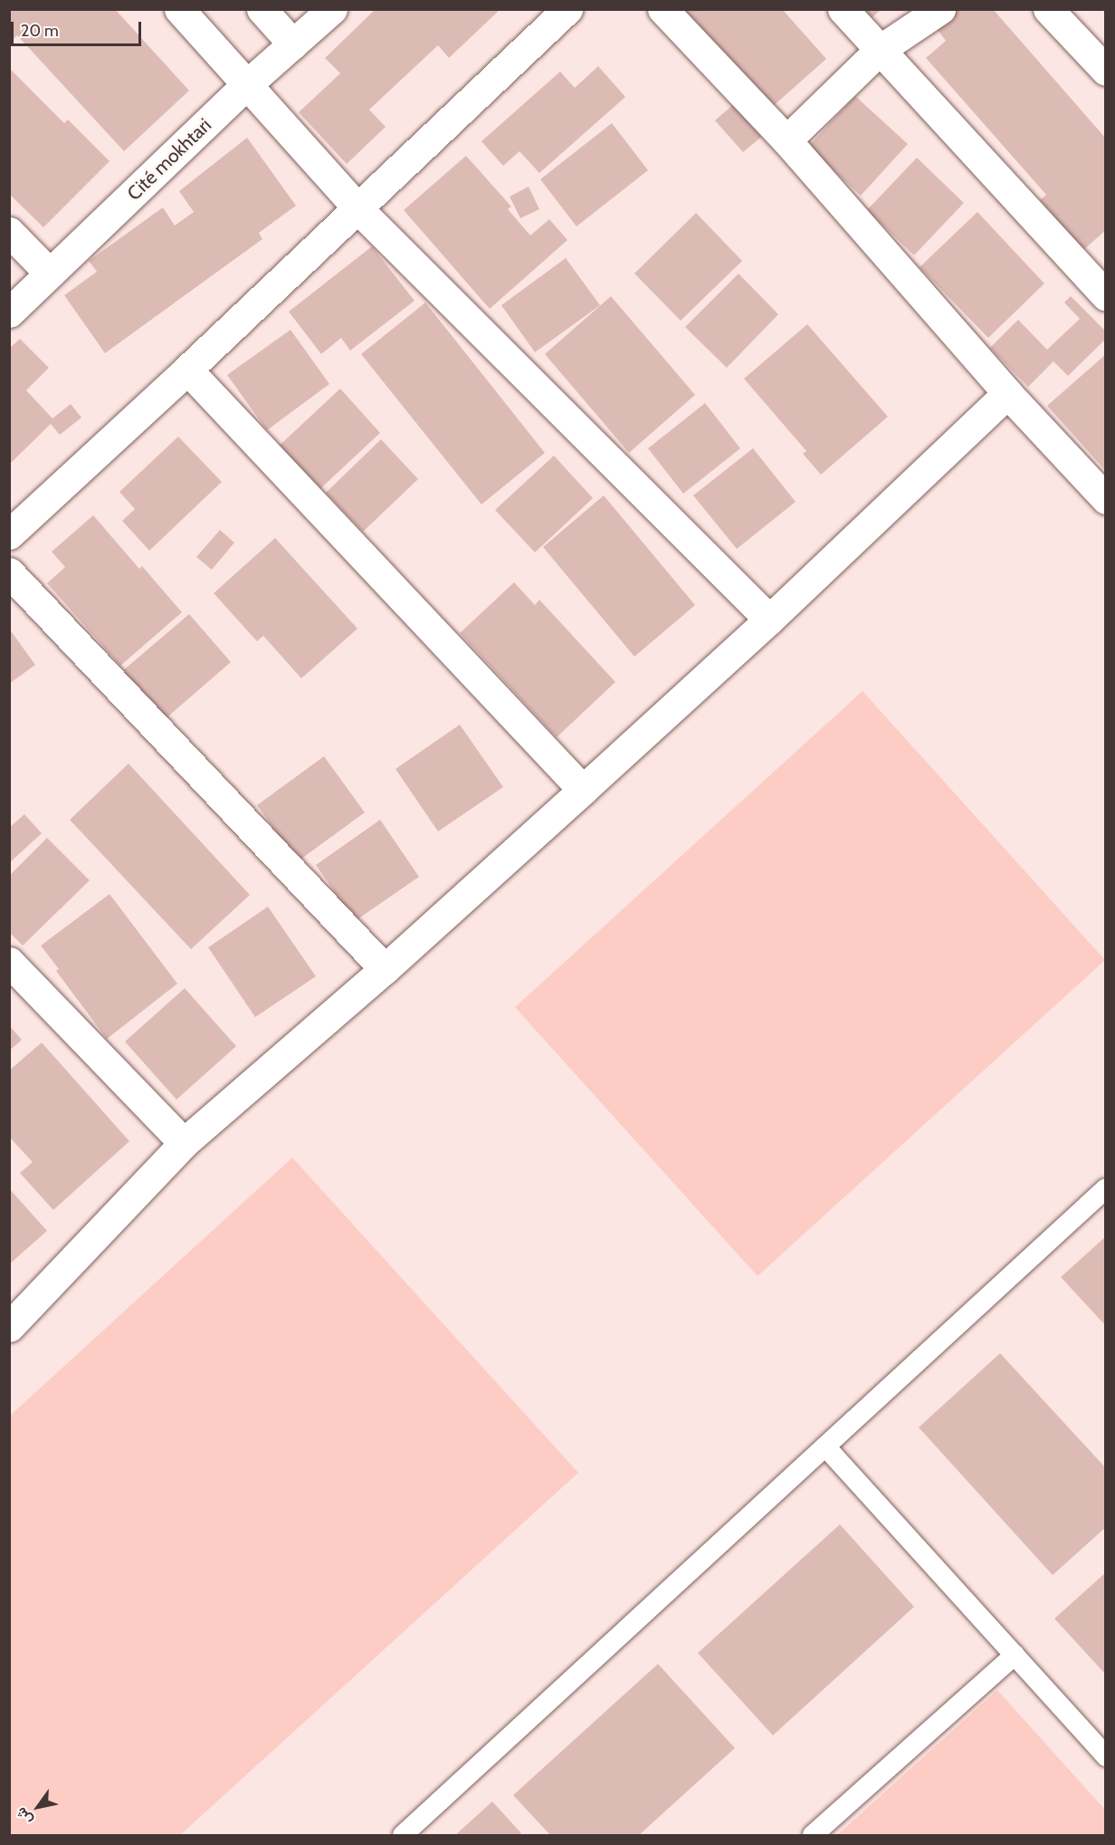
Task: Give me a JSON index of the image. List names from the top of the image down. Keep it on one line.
{"streets":{"street":["Cité mokhtari"]},"scale_bar":"20 m","north":"bottom left"}
